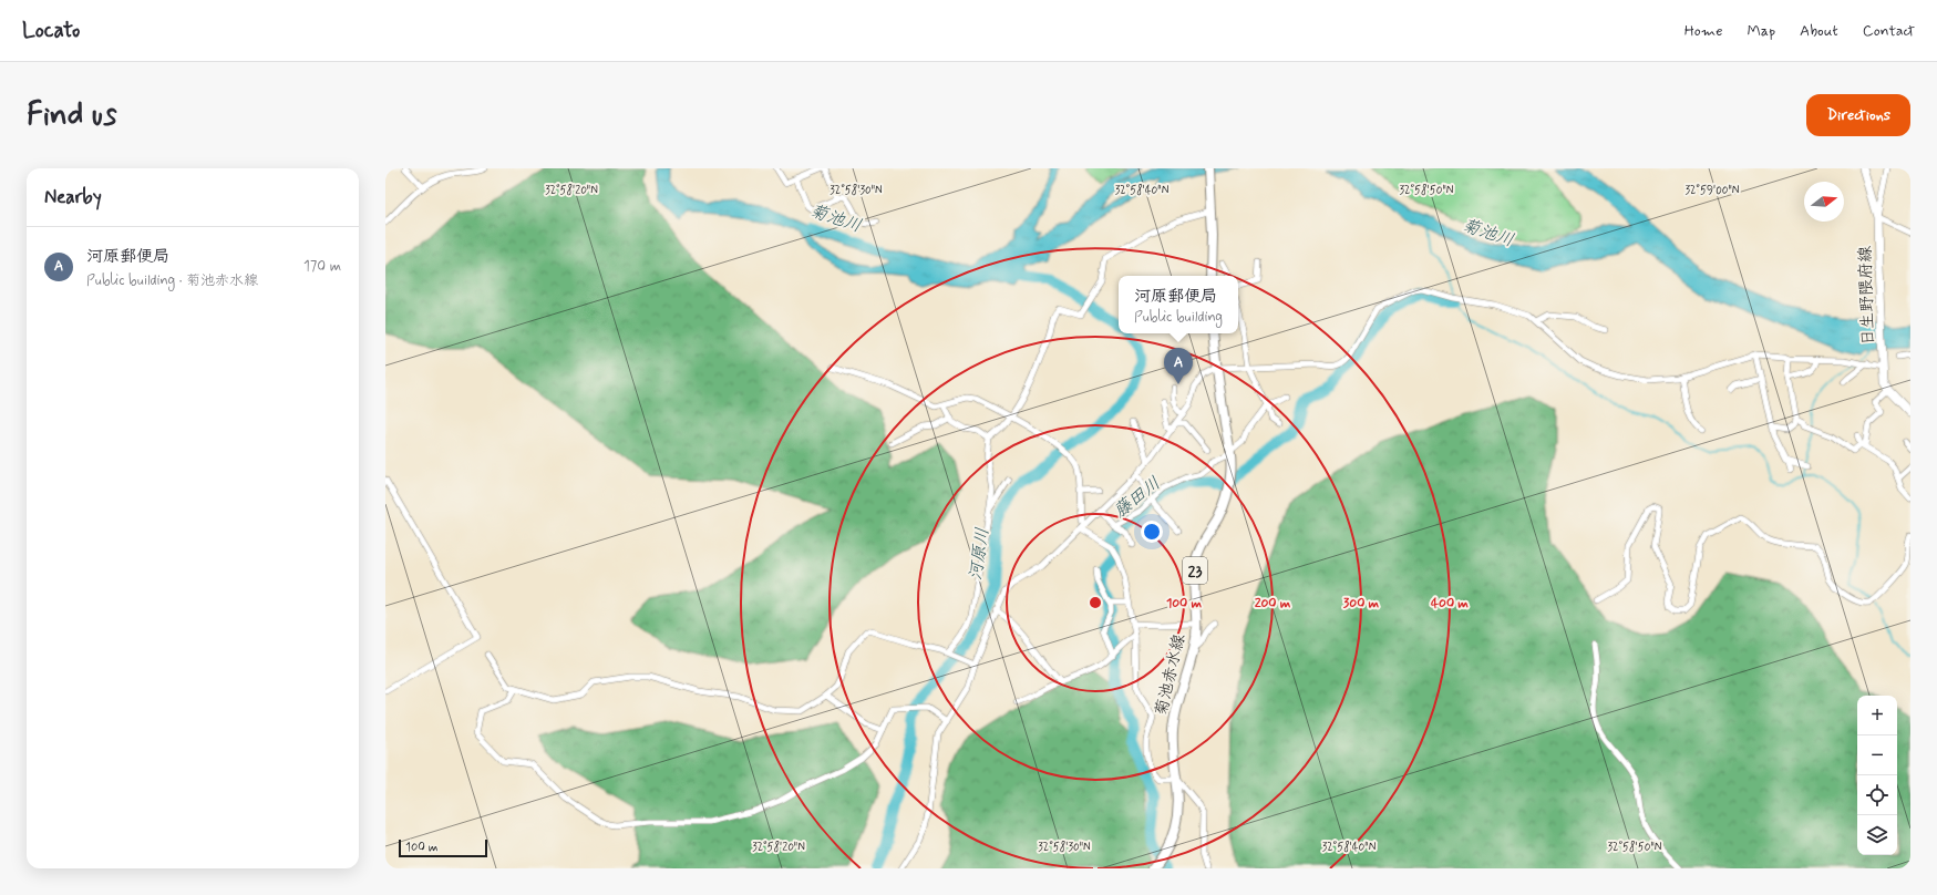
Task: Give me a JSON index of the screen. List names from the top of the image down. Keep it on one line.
{"streets":{"main road":["日生野隈府線","23","菊池赤水線"]},"water":["菊池川","藤田川","河原川"],"scale_bar":"100 m","north":"right","page":{"header":"Locato","nav":["Home","Map","About","Contact"],"buttons":"Directions","title":"Find us","heading":"Nearby","list":[{"mark":"A","name":"河原郵便局","note":"Public building · 菊池赤水線","value":"170 m"}],"popup":["河原郵便局","Public building"],"pins":"A","map_buttons":["+","−"],"scale":"100 m"},"coordinates":["32°58'20\"N","32°58'30\"N","32°58'40\"N","32°58'50\"N","32°59'00\"N"],"rings":["100 m","200 m","300 m","400 m"]}
